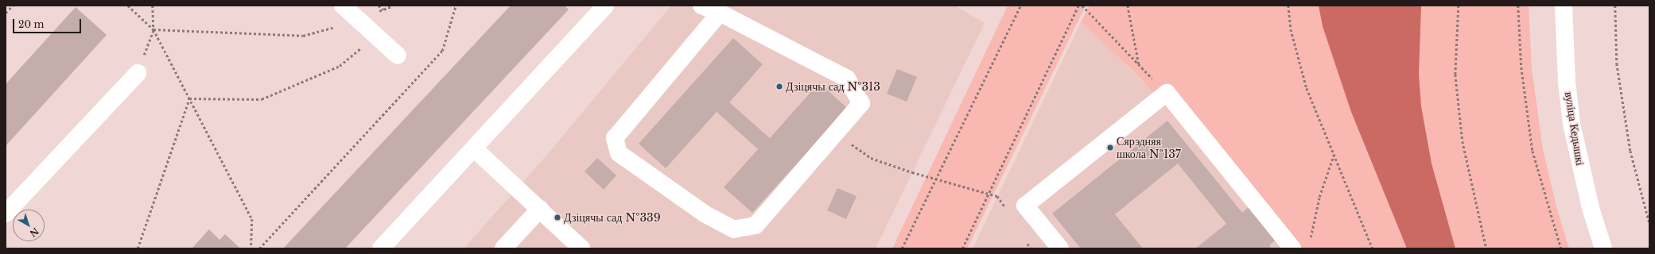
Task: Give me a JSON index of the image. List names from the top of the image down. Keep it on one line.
{"streets":{"street":["вуліца Кедышкі"]},"places":["Дзіцячы сад №313","Сярэдняя школа №137","Дзіцячы сад №339"],"scale_bar":"20 m","north":"bottom right"}
